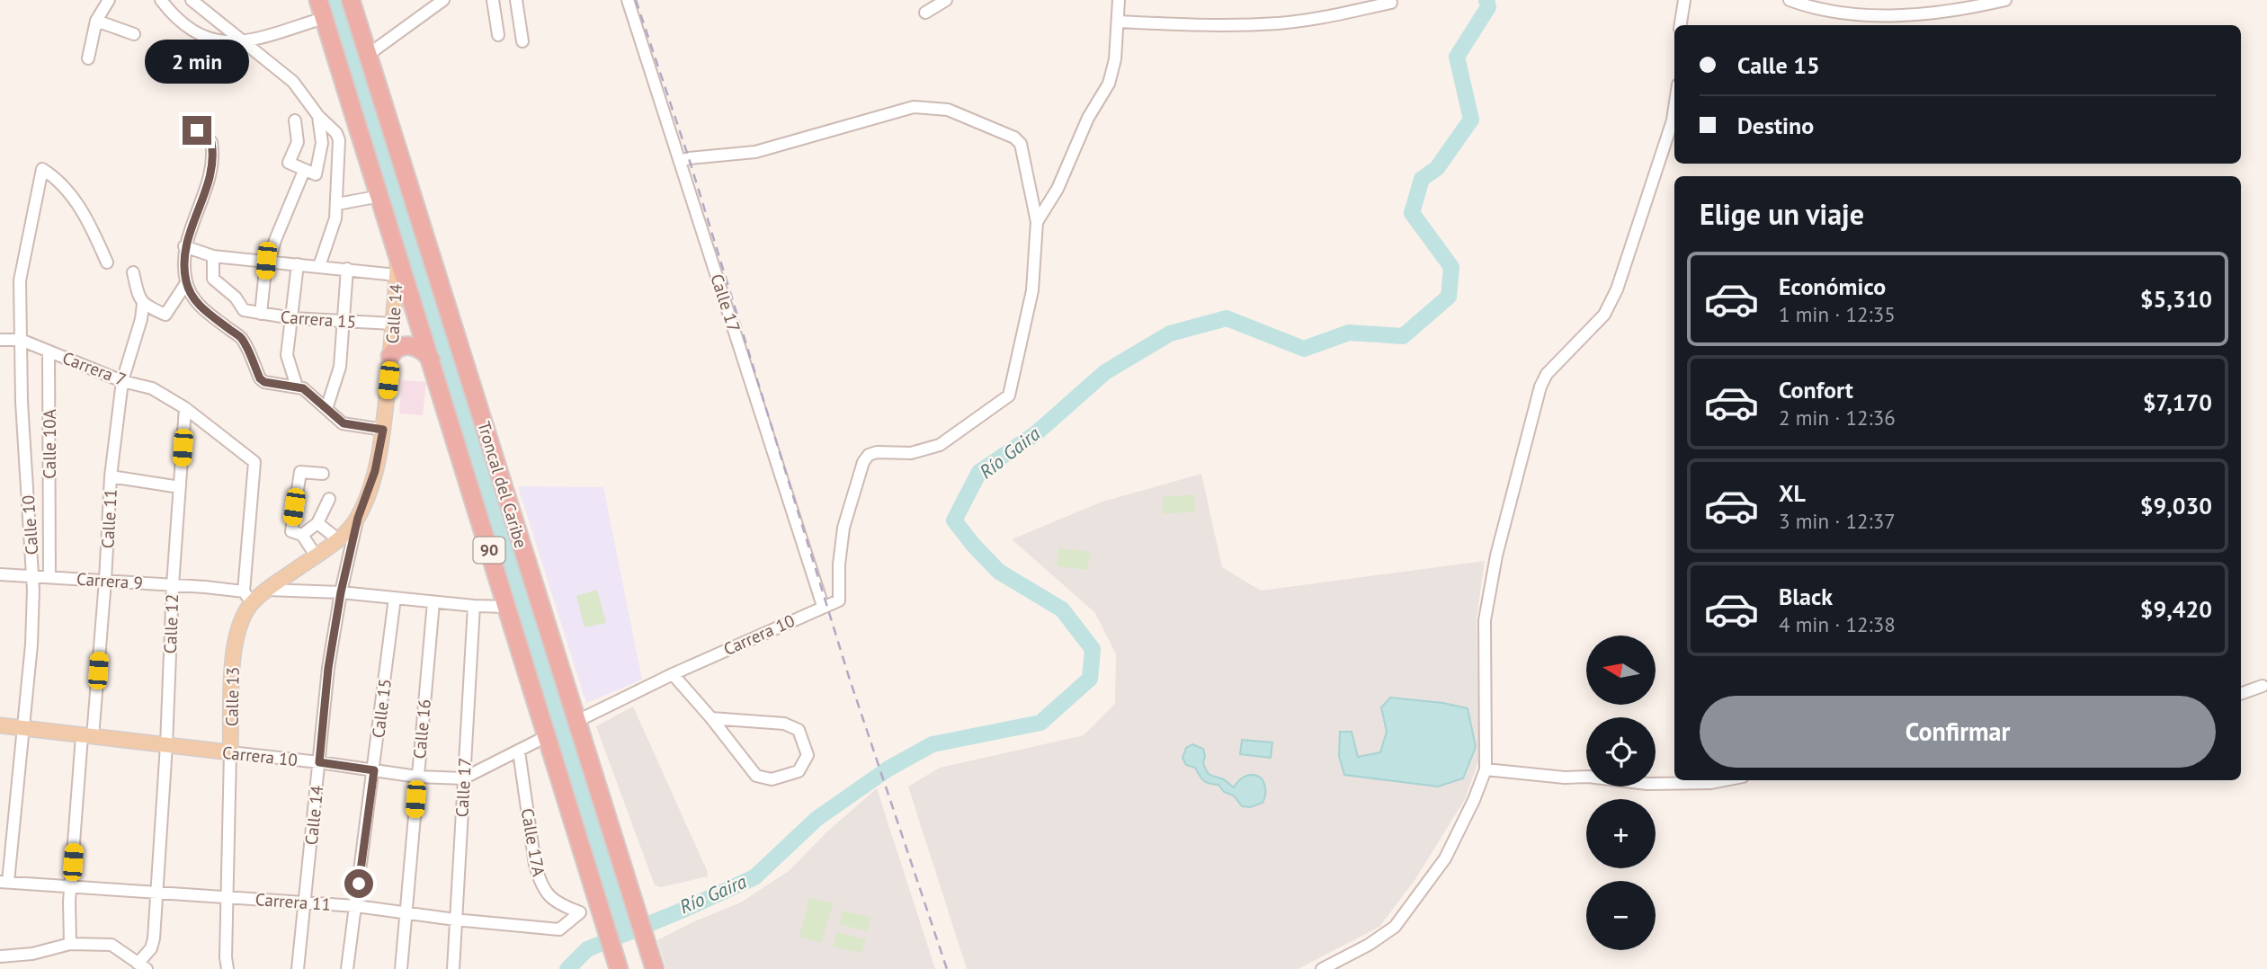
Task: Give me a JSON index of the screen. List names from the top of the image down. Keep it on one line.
{"streets":{"highway":["Troncal del Caribe","90"],"main road":["Calle 14","Carrera 10","Calle 13"],"street":["Calle 17","Carrera 15","Carrera 7","Calle 10A","Calle 11","Calle 10","Carrera 9","Calle 12","Calle 15","Calle 16","Calle 17A","Carrera 11"]},"crossings":[["Calle 17","Carrera 10"],["Calle 17","Carrera 11"],["Calle 14","Carrera 15"],["Calle 14","Troncal del Caribe"],["Calle 14","Carrera 10"],["Calle 14","Calle 13"],["Calle 14","Carrera 11"],["Carrera 7","Calle 10A"],["Carrera 7","Calle 11"],["Carrera 7","Calle 10"],["Carrera 7","Calle 12"],["Carrera 7","Calle 13"],["Calle 10A","Carrera 9"],["Troncal del Caribe","Carrera 10"],["Calle 11","Carrera 9"],["Calle 11","Carrera 10"],["Calle 11","Carrera 11"],["Calle 10","Carrera 9"],["Calle 10","Carrera 10"],["Calle 10","Carrera 11"],["Carrera 9","Calle 12"],["Carrera 9","Calle 13"],["Calle 12","Carrera 10"],["Calle 12","Calle 13"],["Calle 12","Carrera 11"],["Carrera 10","Calle 13"],["Carrera 10","Calle 15"],["Carrera 10","Calle 16"],["Carrera 10","Calle 17A"],["Calle 13","Carrera 11"],["Calle 15","Carrera 11"],["Calle 16","Carrera 11"],["Calle 17A","Carrera 11"]],"water":["Río Gaira"],"north":"left","page":{"banner":["Calle 15","Destino"],"bubble":"2 min","heading":"Elige un viaje","list":[{"name":"Económico","note":"1 min · 12:35","value":"$5,310"},{"name":"Confort","note":"2 min · 12:36","value":"$7,170"},{"name":"XL","note":"3 min · 12:37","value":"$9,030"},{"name":"Black","note":"4 min · 12:38","value":"$9,420"}],"map_buttons":["+","−"],"buttons":"Confirmar"}}
